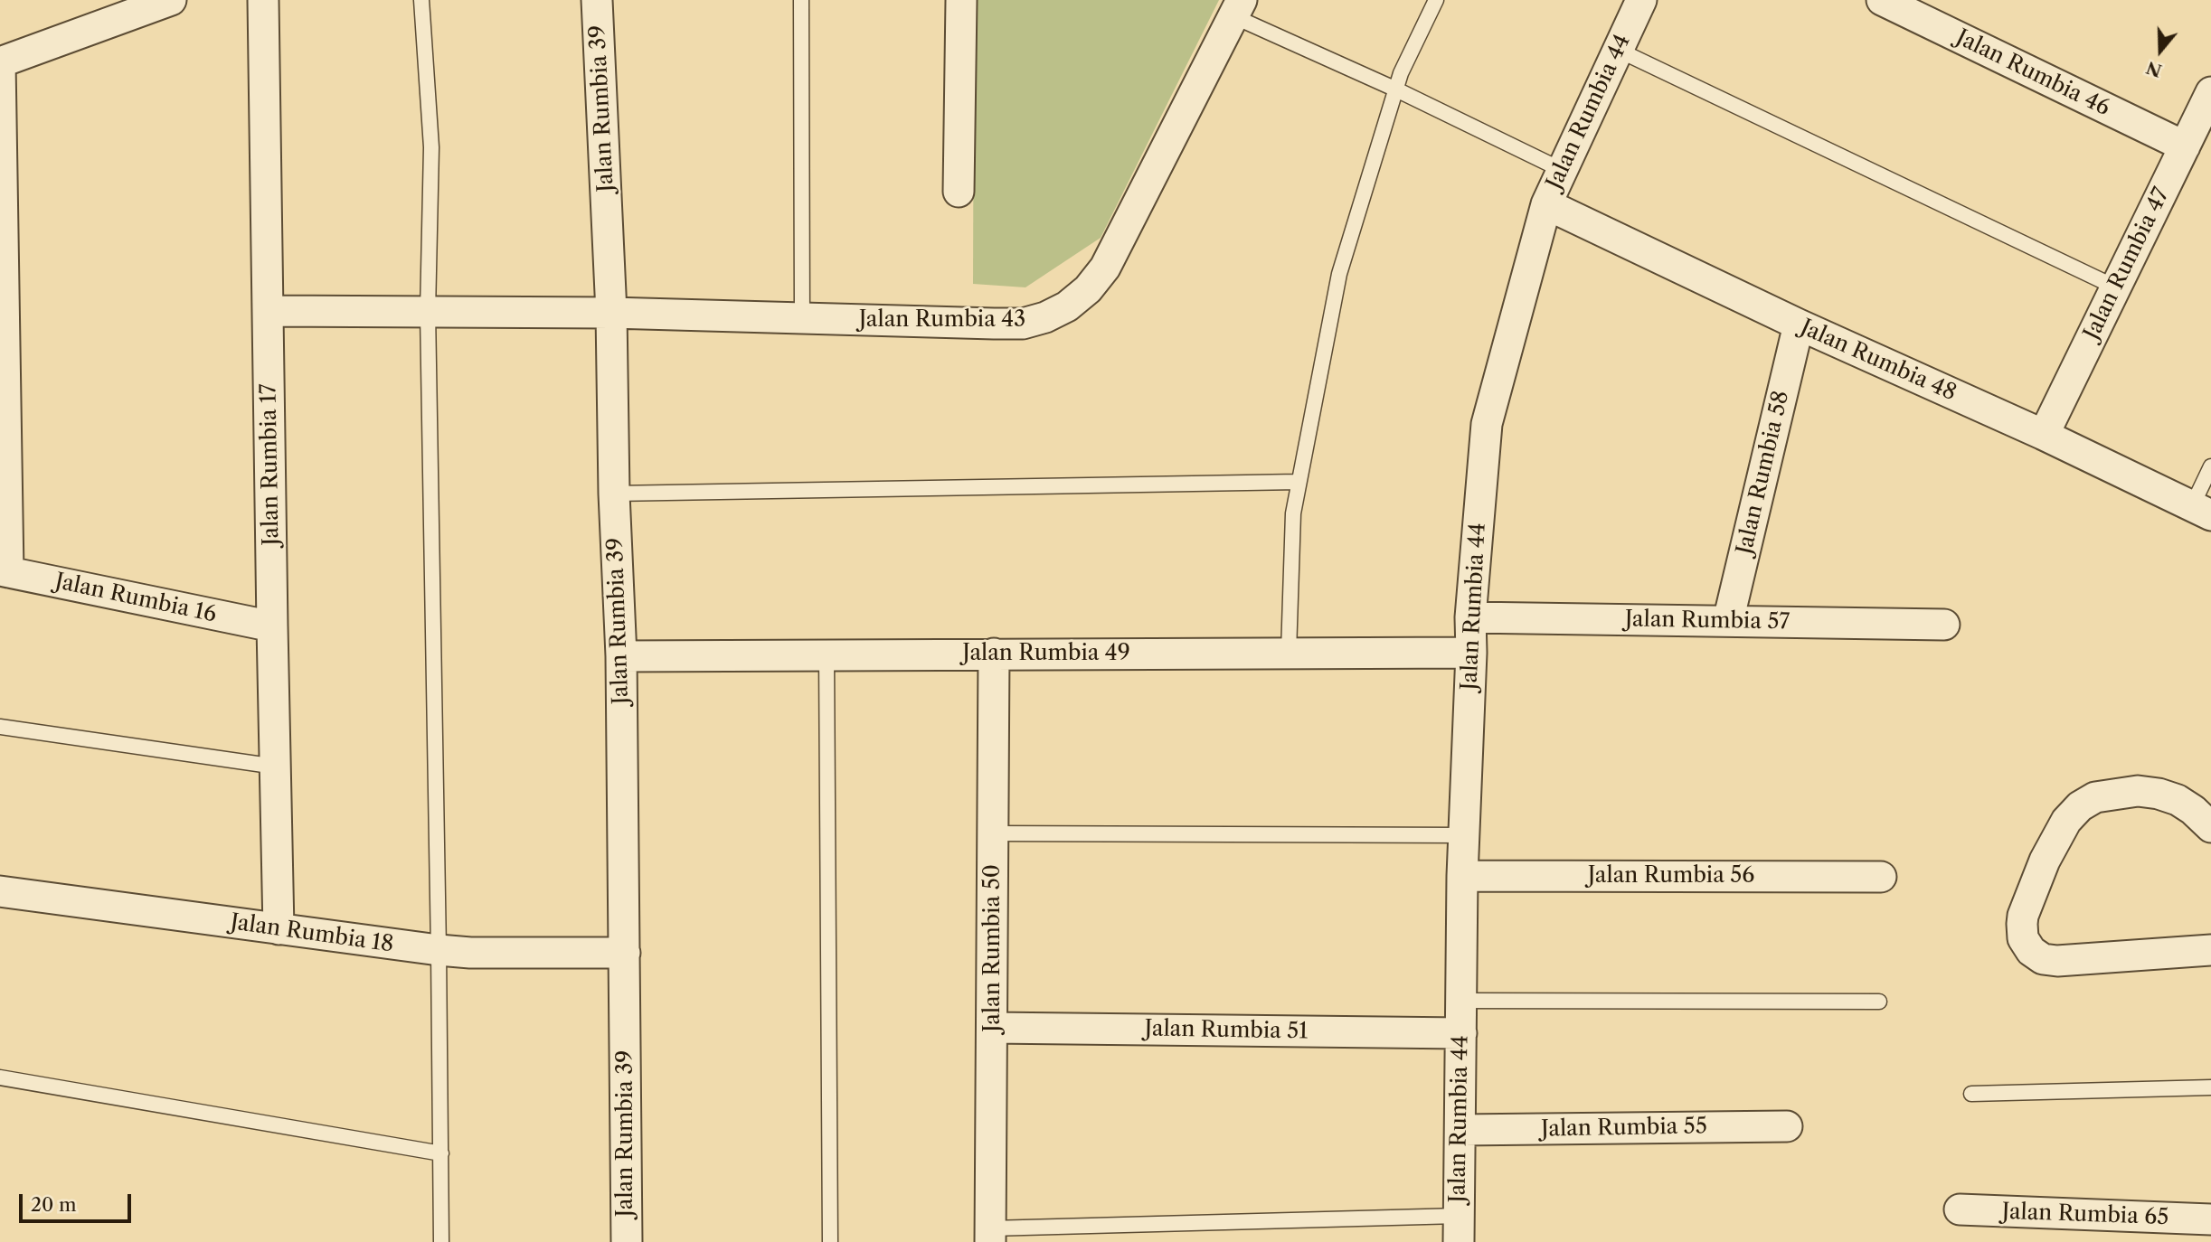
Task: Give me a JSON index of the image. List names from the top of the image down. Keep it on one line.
{"streets":{"street":["Jalan Rumbia 46","Jalan Rumbia 39","Jalan Rumbia 44","Jalan Rumbia 47","Jalan Rumbia 43","Jalan Rumbia 48","Jalan Rumbia 17","Jalan Rumbia 58","Jalan Rumbia 16","Jalan Rumbia 57","Jalan Rumbia 49","Jalan Rumbia 56","Jalan Rumbia 18","Jalan Rumbia 50","Jalan Rumbia 51","Jalan Rumbia 55","Jalan Rumbia 65"]},"crossings":[["Jalan Rumbia 46","Jalan Rumbia 47"],["Jalan Rumbia 39","Jalan Rumbia 43"],["Jalan Rumbia 39","Jalan Rumbia 49"],["Jalan Rumbia 39","Jalan Rumbia 18"],["Jalan Rumbia 44","Jalan Rumbia 48"],["Jalan Rumbia 44","Jalan Rumbia 57"],["Jalan Rumbia 44","Jalan Rumbia 49"],["Jalan Rumbia 44","Jalan Rumbia 56"],["Jalan Rumbia 44","Jalan Rumbia 51"],["Jalan Rumbia 44","Jalan Rumbia 55"],["Jalan Rumbia 47","Jalan Rumbia 48"],["Jalan Rumbia 43","Jalan Rumbia 17"],["Jalan Rumbia 48","Jalan Rumbia 58"],["Jalan Rumbia 17","Jalan Rumbia 16"],["Jalan Rumbia 17","Jalan Rumbia 18"],["Jalan Rumbia 58","Jalan Rumbia 57"],["Jalan Rumbia 49","Jalan Rumbia 50"],["Jalan Rumbia 50","Jalan Rumbia 51"]],"scale_bar":"20 m","north":"bottom"}
